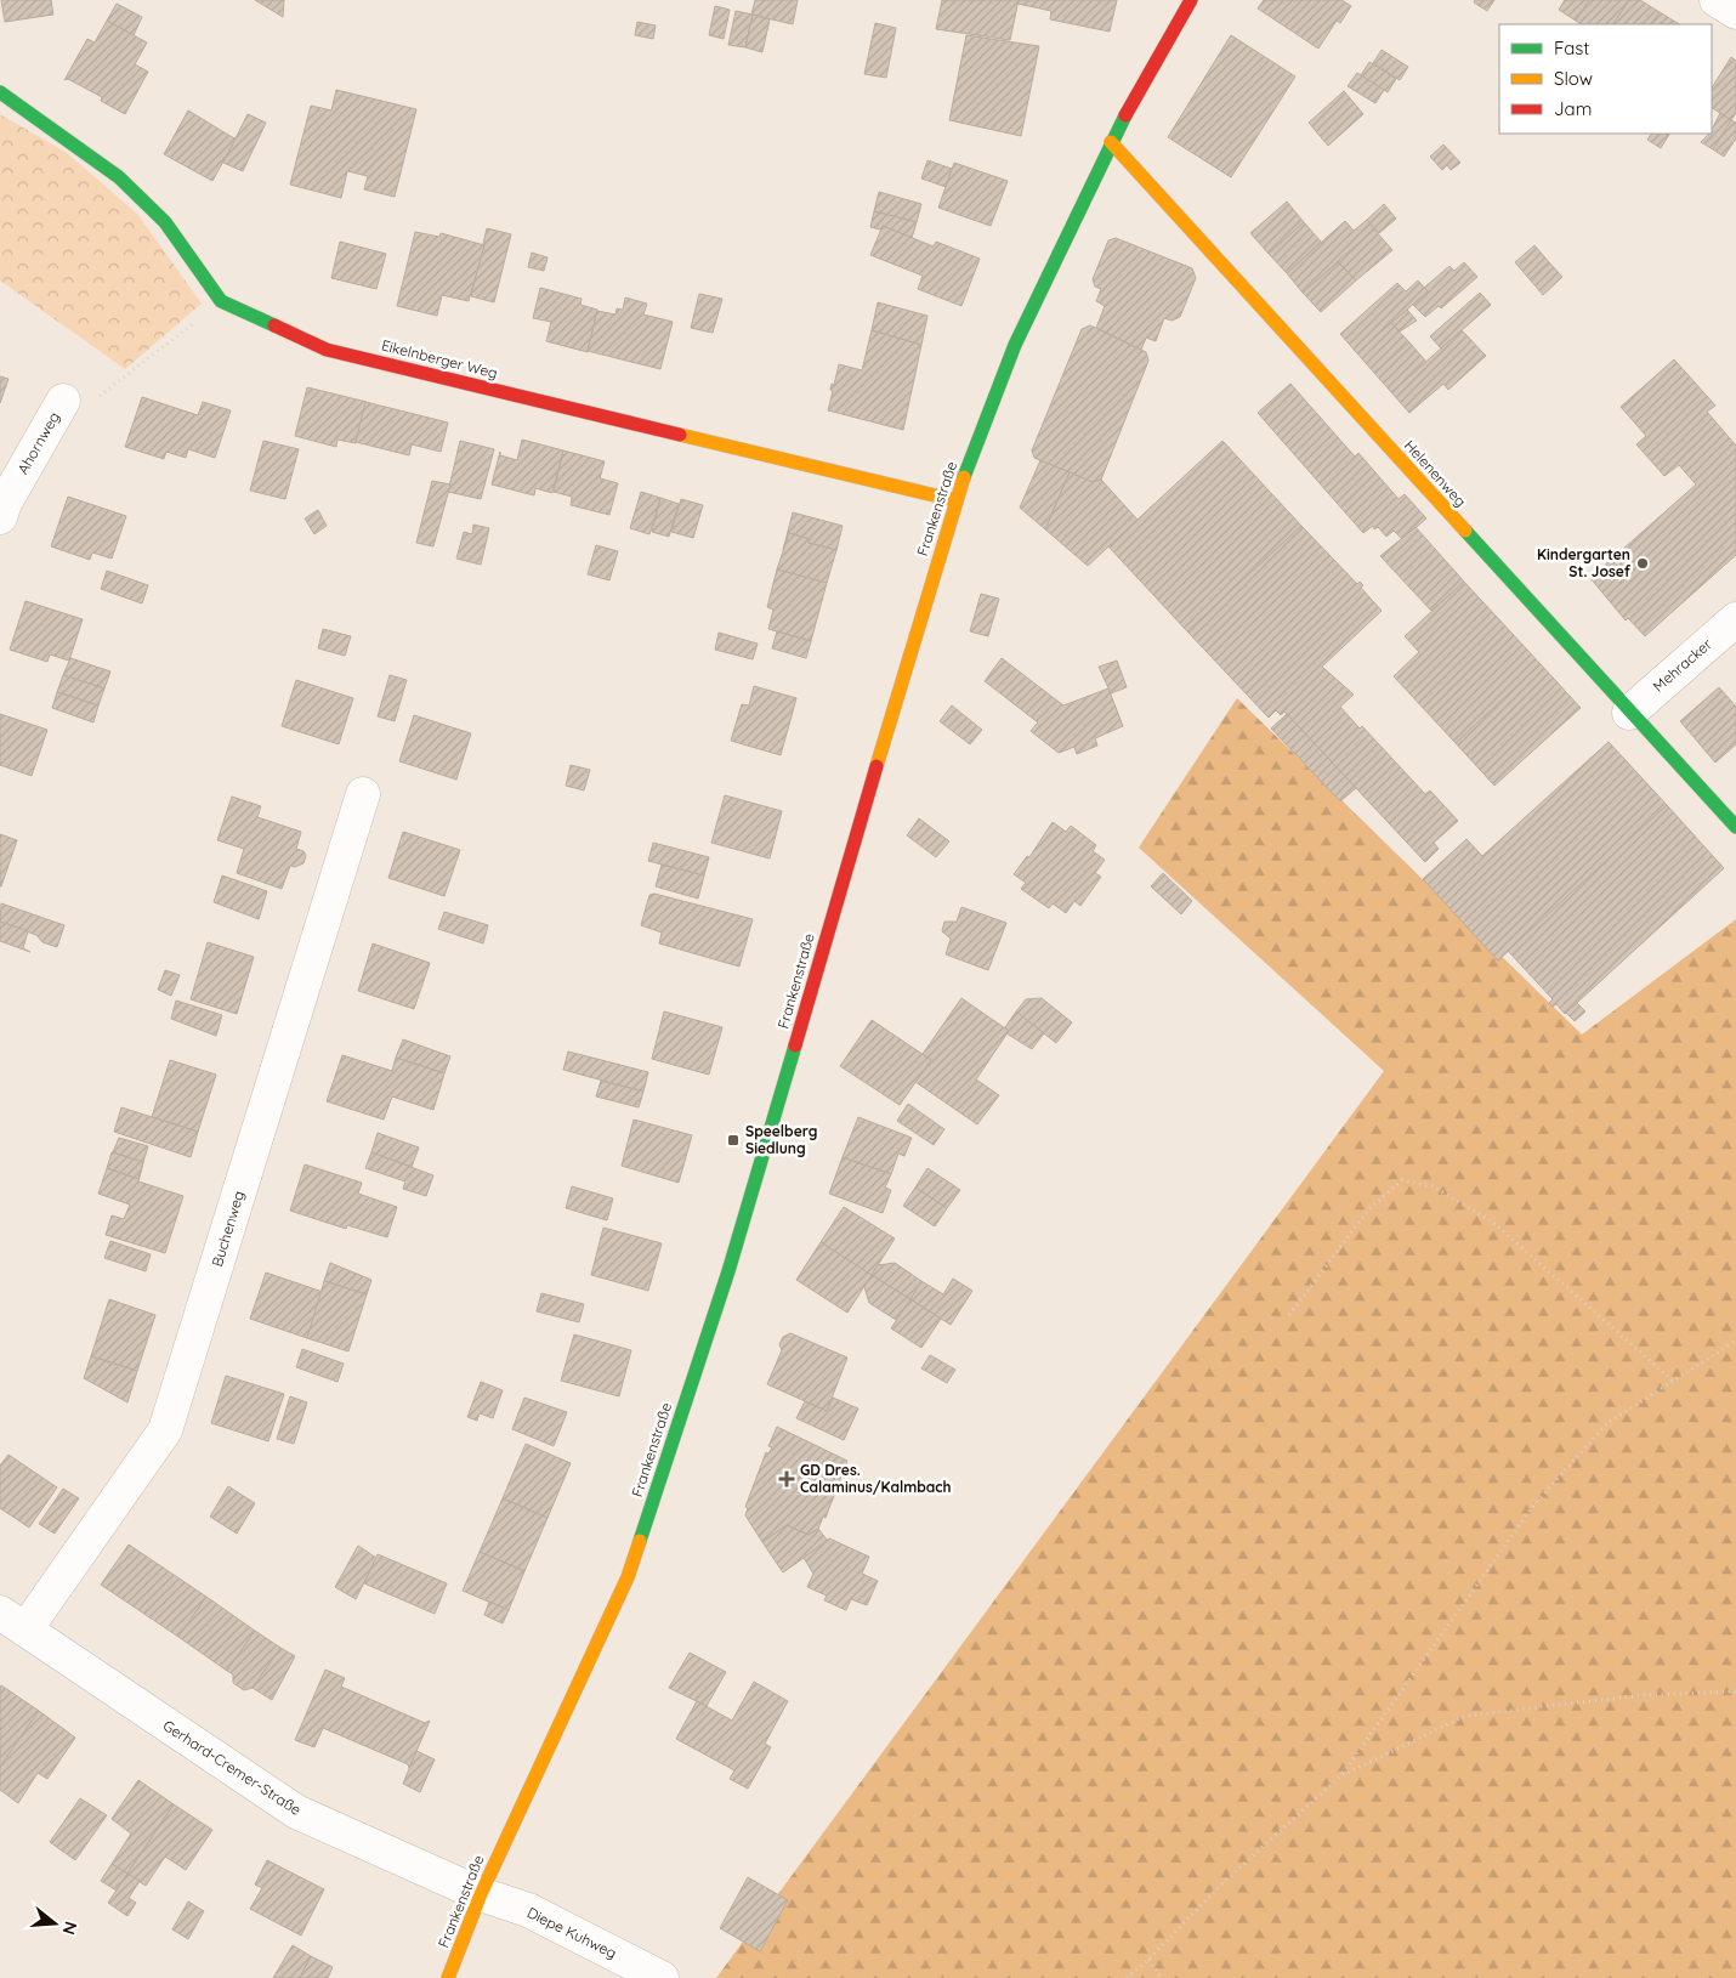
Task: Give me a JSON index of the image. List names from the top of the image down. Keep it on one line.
{"streets":{"street":["Eikelnberger Weg","Ahornweg","Helenenweg","Frankenstraße","Mehracker","Buchenweg","Gerhard-Cremer-Straße","Diepe Kuhweg"]},"crossings":[["Eikelnberger Weg","Frankenstraße"],["Helenenweg","Frankenstraße"],["Helenenweg","Mehracker"],["Frankenstraße","Gerhard-Cremer-Straße"],["Frankenstraße","Diepe Kuhweg"],["Buchenweg","Gerhard-Cremer-Straße"],["Gerhard-Cremer-Straße","Diepe Kuhweg"]],"places":{"other":["Kindergarten St. Josef"],"transit":["Speelberg Siedlung"],"health":["GD Dres. Calaminus/Kalmbach"]},"legend":["Fast","Slow","Jam"],"north":"right"}
